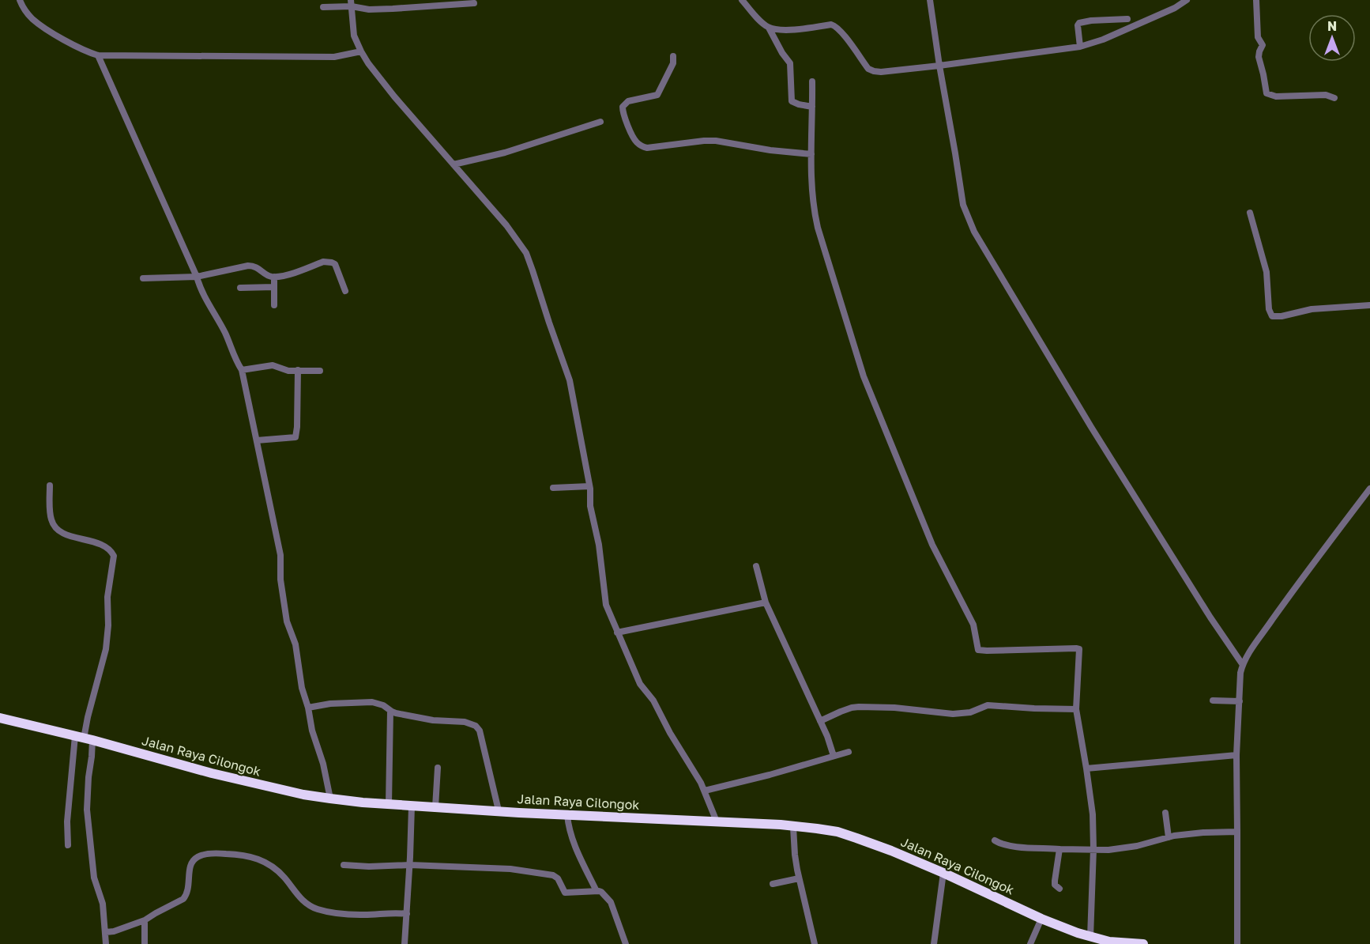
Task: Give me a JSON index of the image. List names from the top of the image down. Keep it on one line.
{"streets":{"highway":["Jalan Raya Cilongok"]},"north":"top"}
